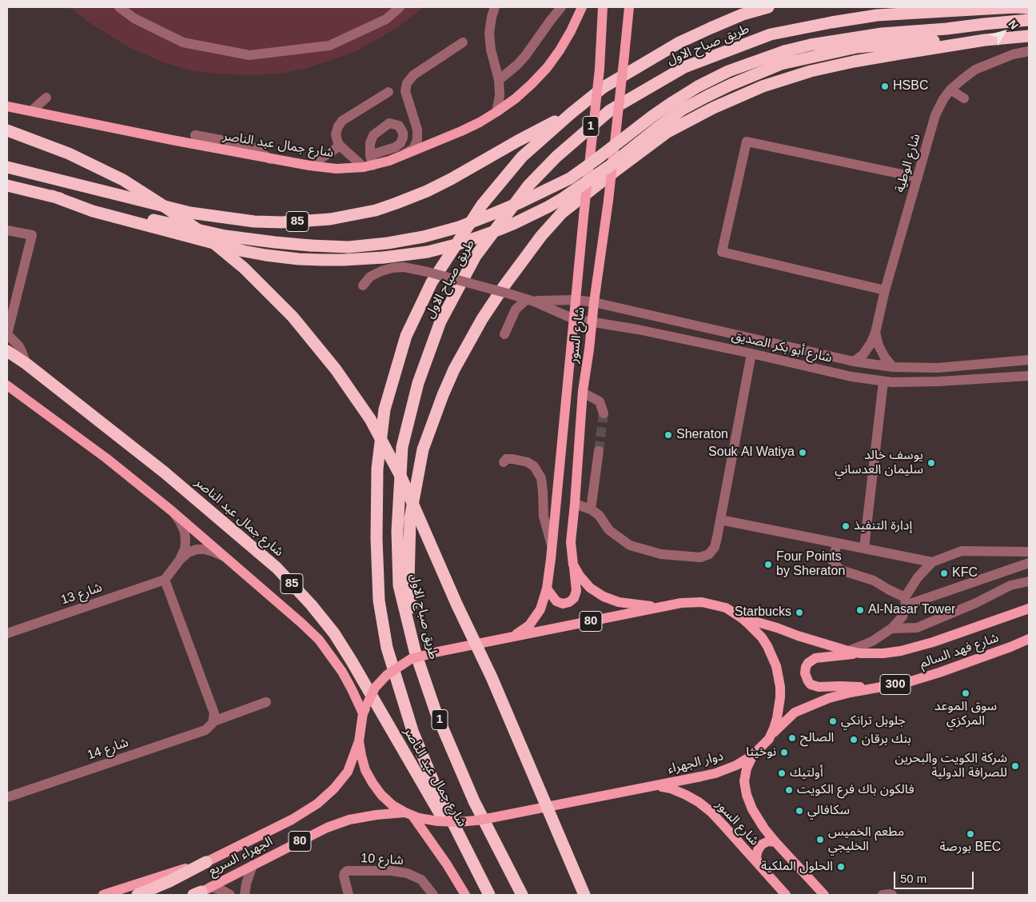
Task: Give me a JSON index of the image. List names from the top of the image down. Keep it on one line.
{"streets":{"highway":["طريق صباح الاول","1","شارع جمال عبد الناصر","85","80","الجهراء السريع"],"main road":["شارع السور","شارع فهد السالم","300","دوار الجهراء"],"street":["شارع الوطية","شارع أبو بكر الصديق","شارع 13","شارع 14","شارع 10"]},"crossings":[["طريق صباح الاول","شارع جمال عبد الناصر"],["طريق صباح الاول","85"],["شارع الوطية","شارع أبو بكر الصديق"],["شارع السور","شارع أبو بكر الصديق"],["شارع السور","دوار الجهراء"],["شارع فهد السالم","دوار الجهراء"],["دوار الجهراء","الجهراء السريع"]],"places":["HSBC","Sheraton","Souk Al Watiya","يوسف خالد سليمان العدساني","إدارة التنفيذ","Four Points by Sheraton","KFC","Al-Nasar Tower","Starbucks","سوق الموعد المركزي","جلوبل ترانكي","الصالح","بنك برقان","نوخيثا","شركة الكويت والبحرين للصرافة الدولية","أولتيك","فالكون باك فرع الكويت","سكافالي","بورصة BEC","مطعم الخميس الخليجي","الحلول الملكية"],"scale_bar":"50 m","north":"top right"}
